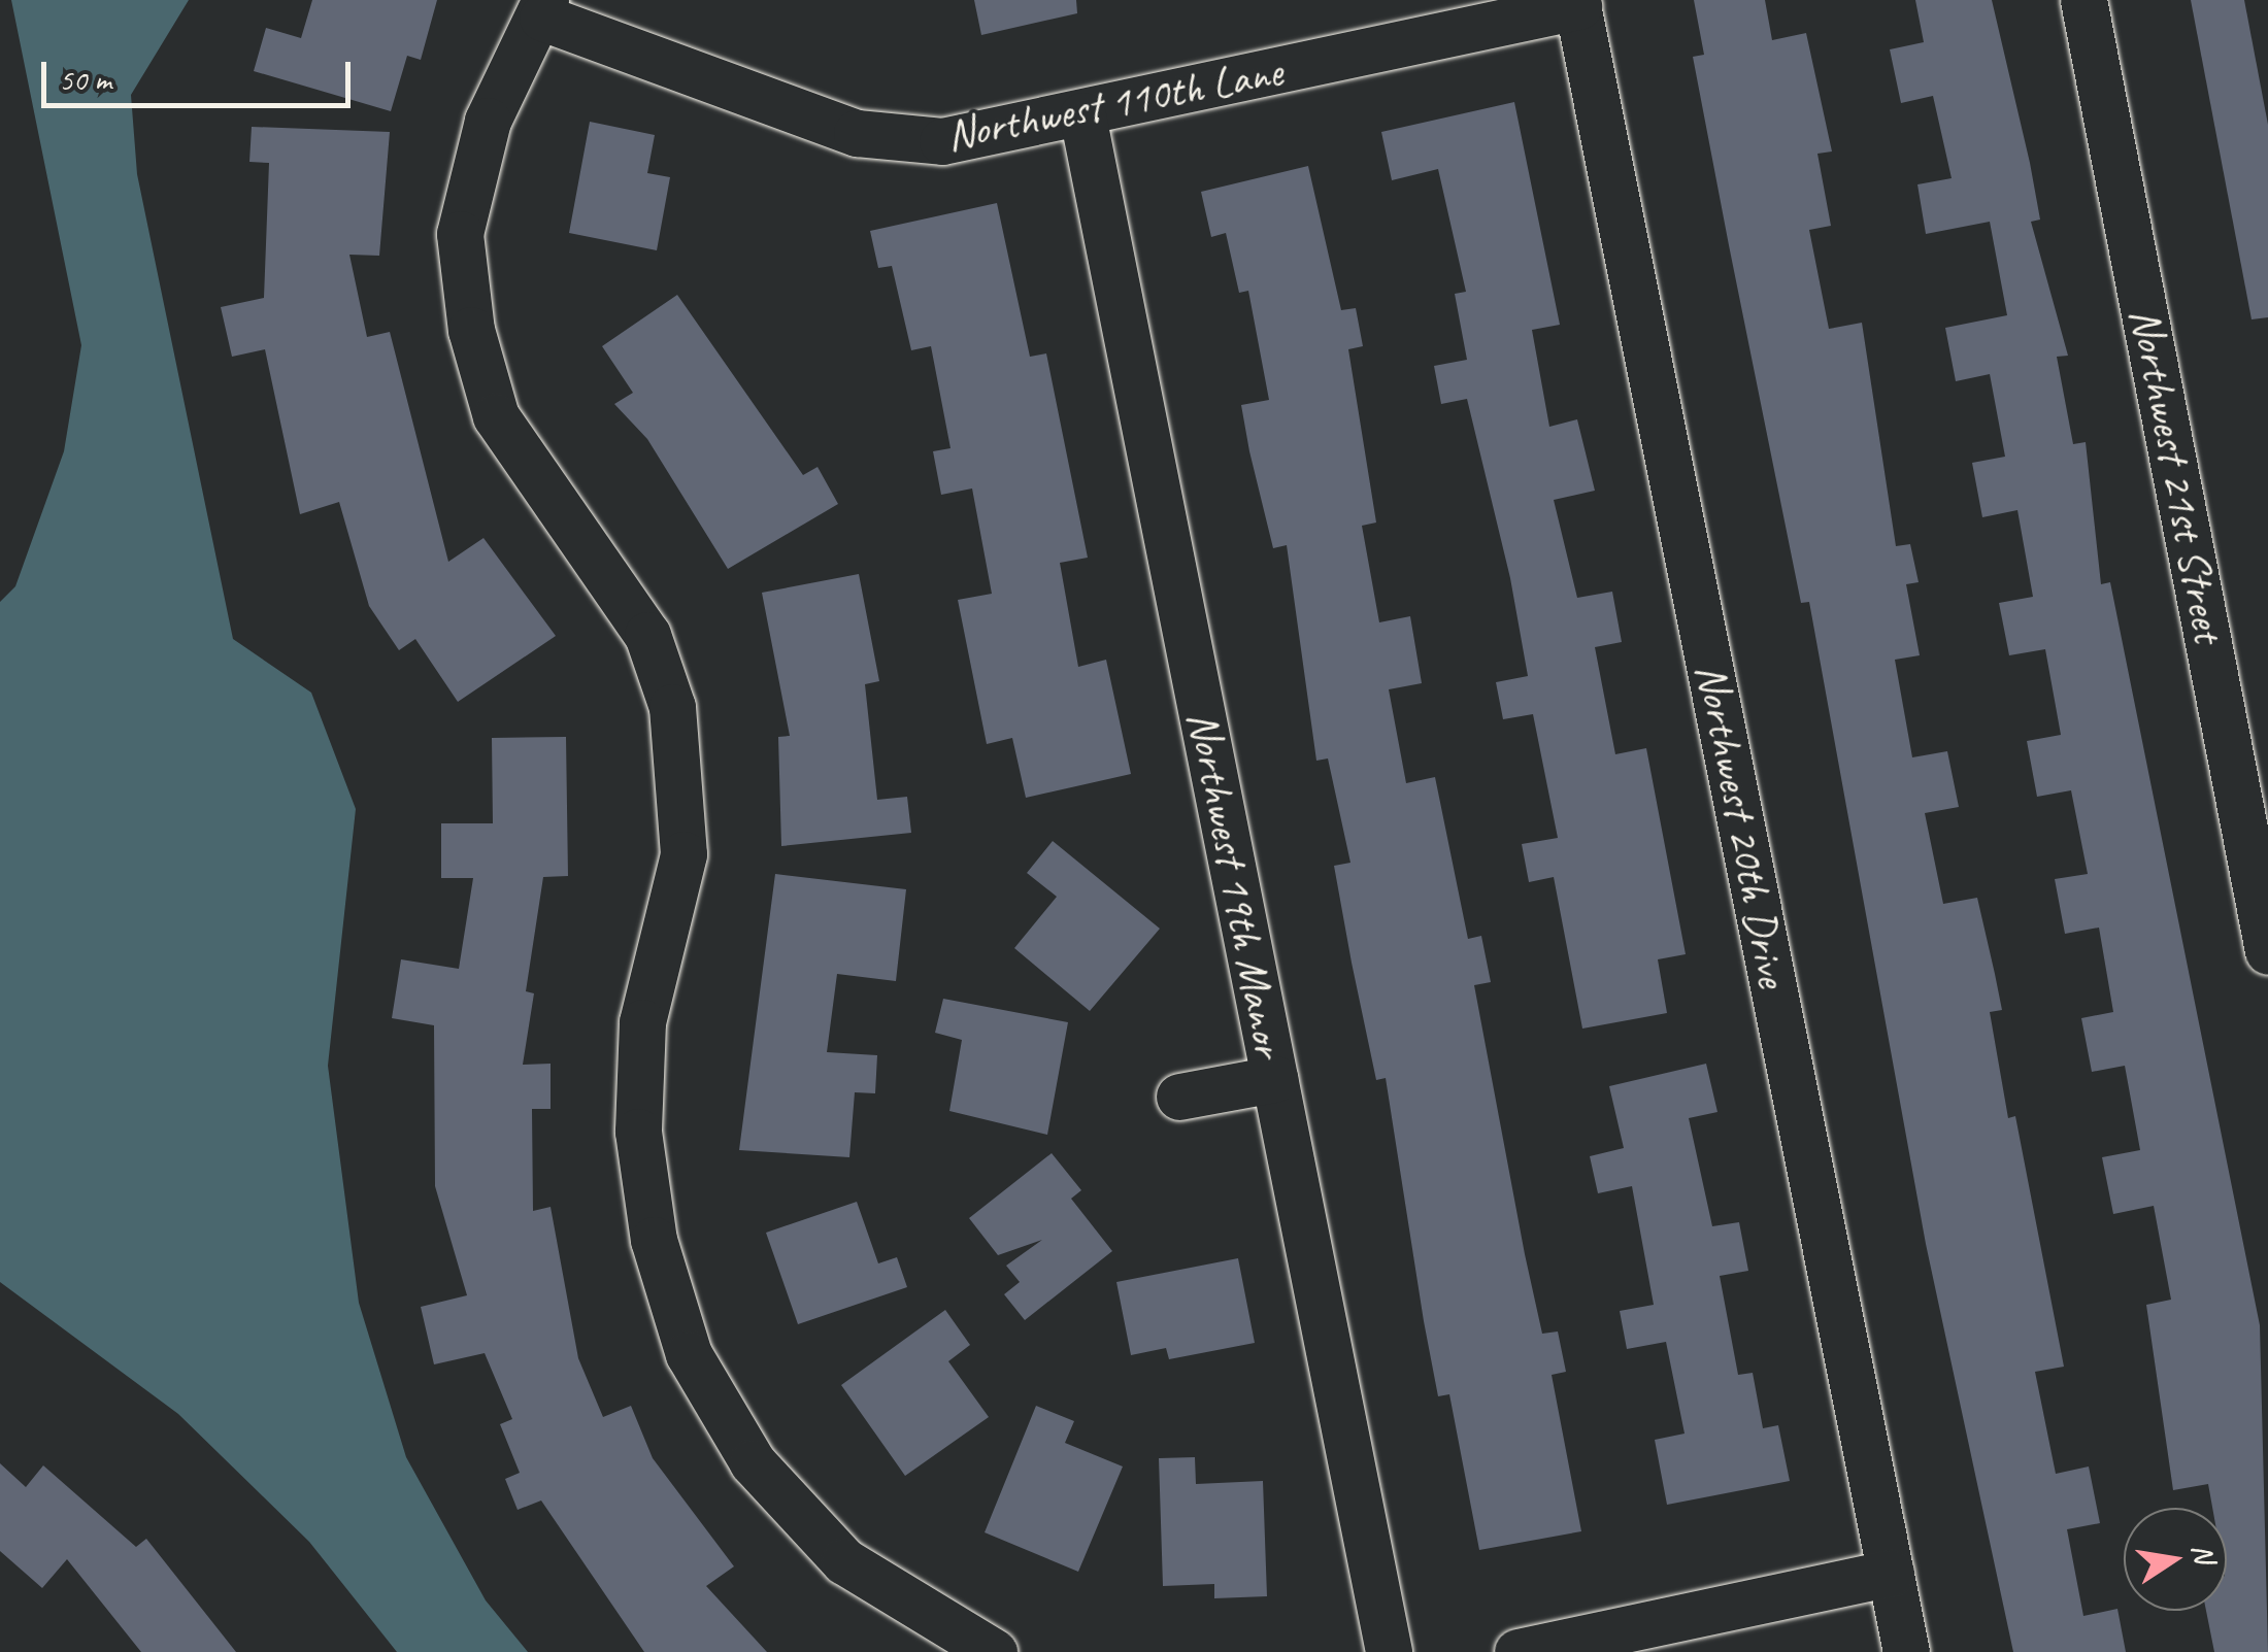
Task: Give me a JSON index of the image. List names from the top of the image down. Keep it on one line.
{"streets":{"street":["Northwest 110th Lane","Northwest 21st Street","Northwest 20th Drive","Northwest 19th Manor"]},"crossings":[["Northwest 110th Lane","Northwest 20th Drive"],["Northwest 110th Lane","Northwest 19th Manor"]],"scale_bar":"50 m","north":"right"}
